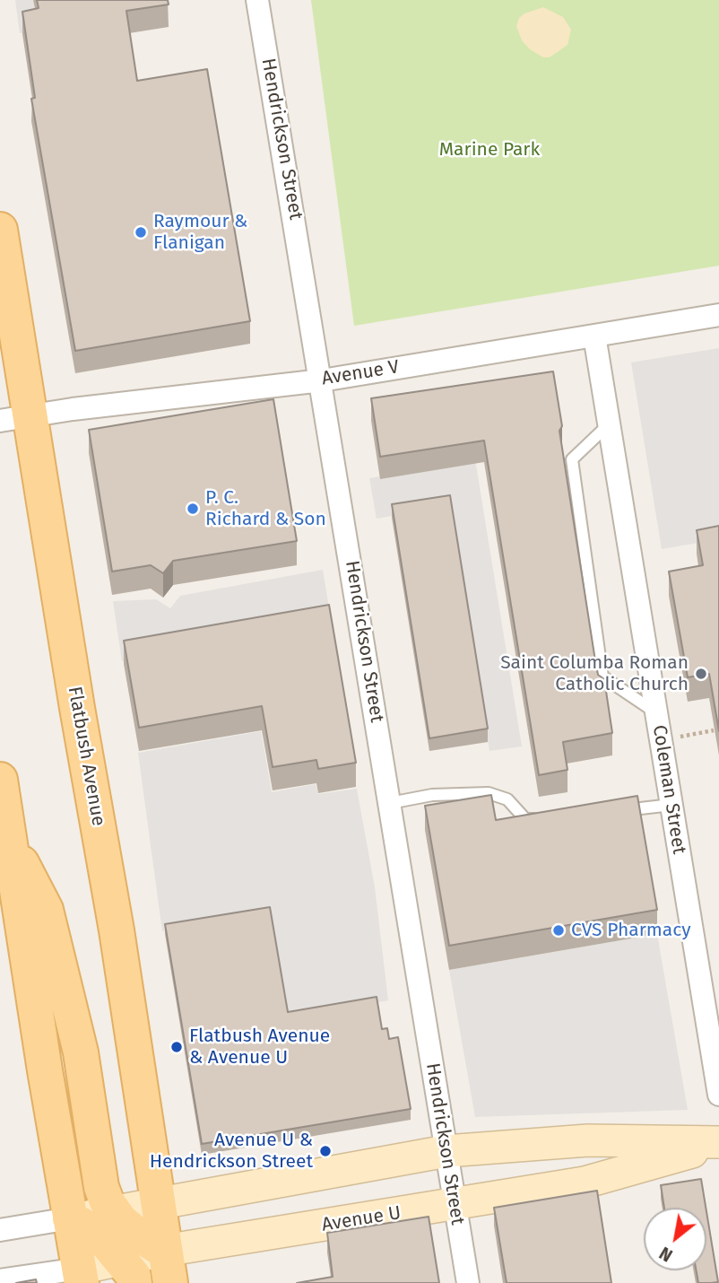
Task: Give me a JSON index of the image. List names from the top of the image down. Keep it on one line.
{"streets":{"main road":["Flatbush Avenue","Avenue U"],"street":["Hendrickson Street","Avenue V","Coleman Street"]},"crossings":[["Hendrickson Street","Avenue V"],["Hendrickson Street","Avenue U"],["Avenue V","Flatbush Avenue"],["Avenue V","Coleman Street"],["Flatbush Avenue","Avenue U"]],"parks":["Marine Park"],"places":["Raymour & Flanigan","P. C. Richard & Son","Saint Columba Roman Catholic Church","CVS Pharmacy","Flatbush Avenue & Avenue U","Avenue U & Hendrickson Street"],"north":"bottom left"}
